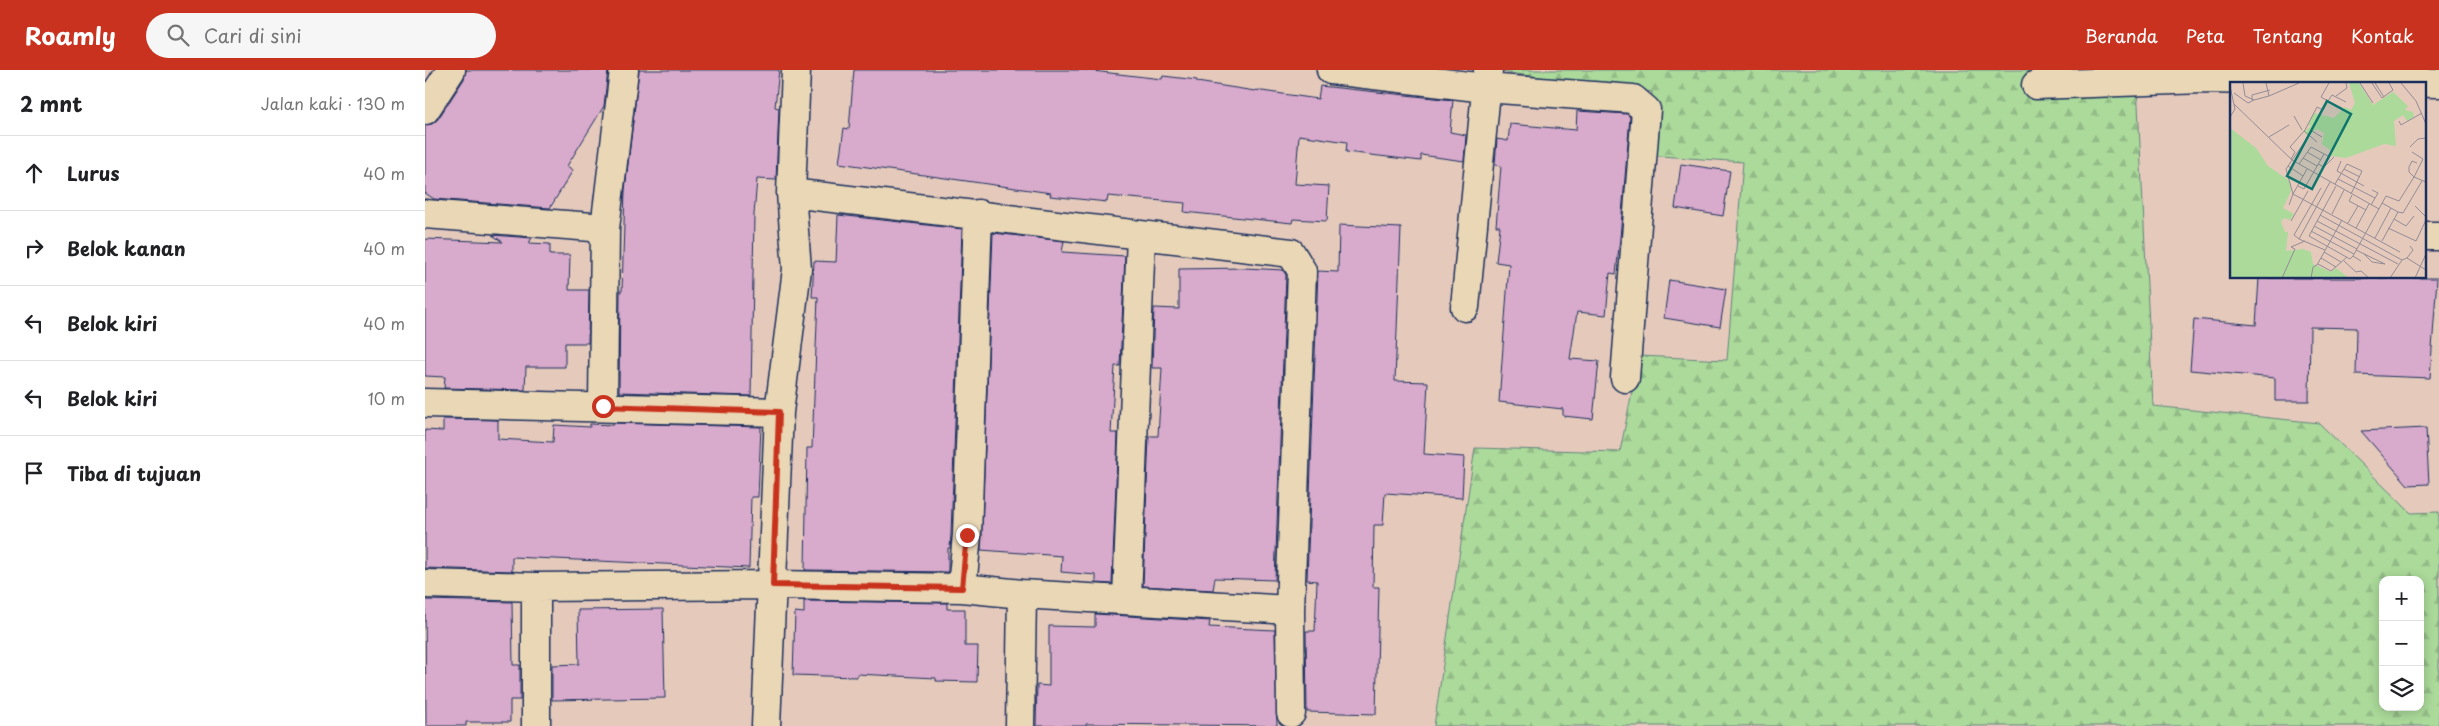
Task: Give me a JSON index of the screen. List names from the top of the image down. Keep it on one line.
{"page":{"header":"Roamly","search":"Cari di sini","nav":["Beranda","Peta","Tentang","Kontak"],"heading":["2 mnt","Jalan kaki · 130 m"],"list":[["Lurus","40 m"],["Belok kanan","40 m"],["Belok kiri","40 m"],["Belok kiri","10 m"],"Tiba di tujuan"],"map_buttons":["+","−"]}}
